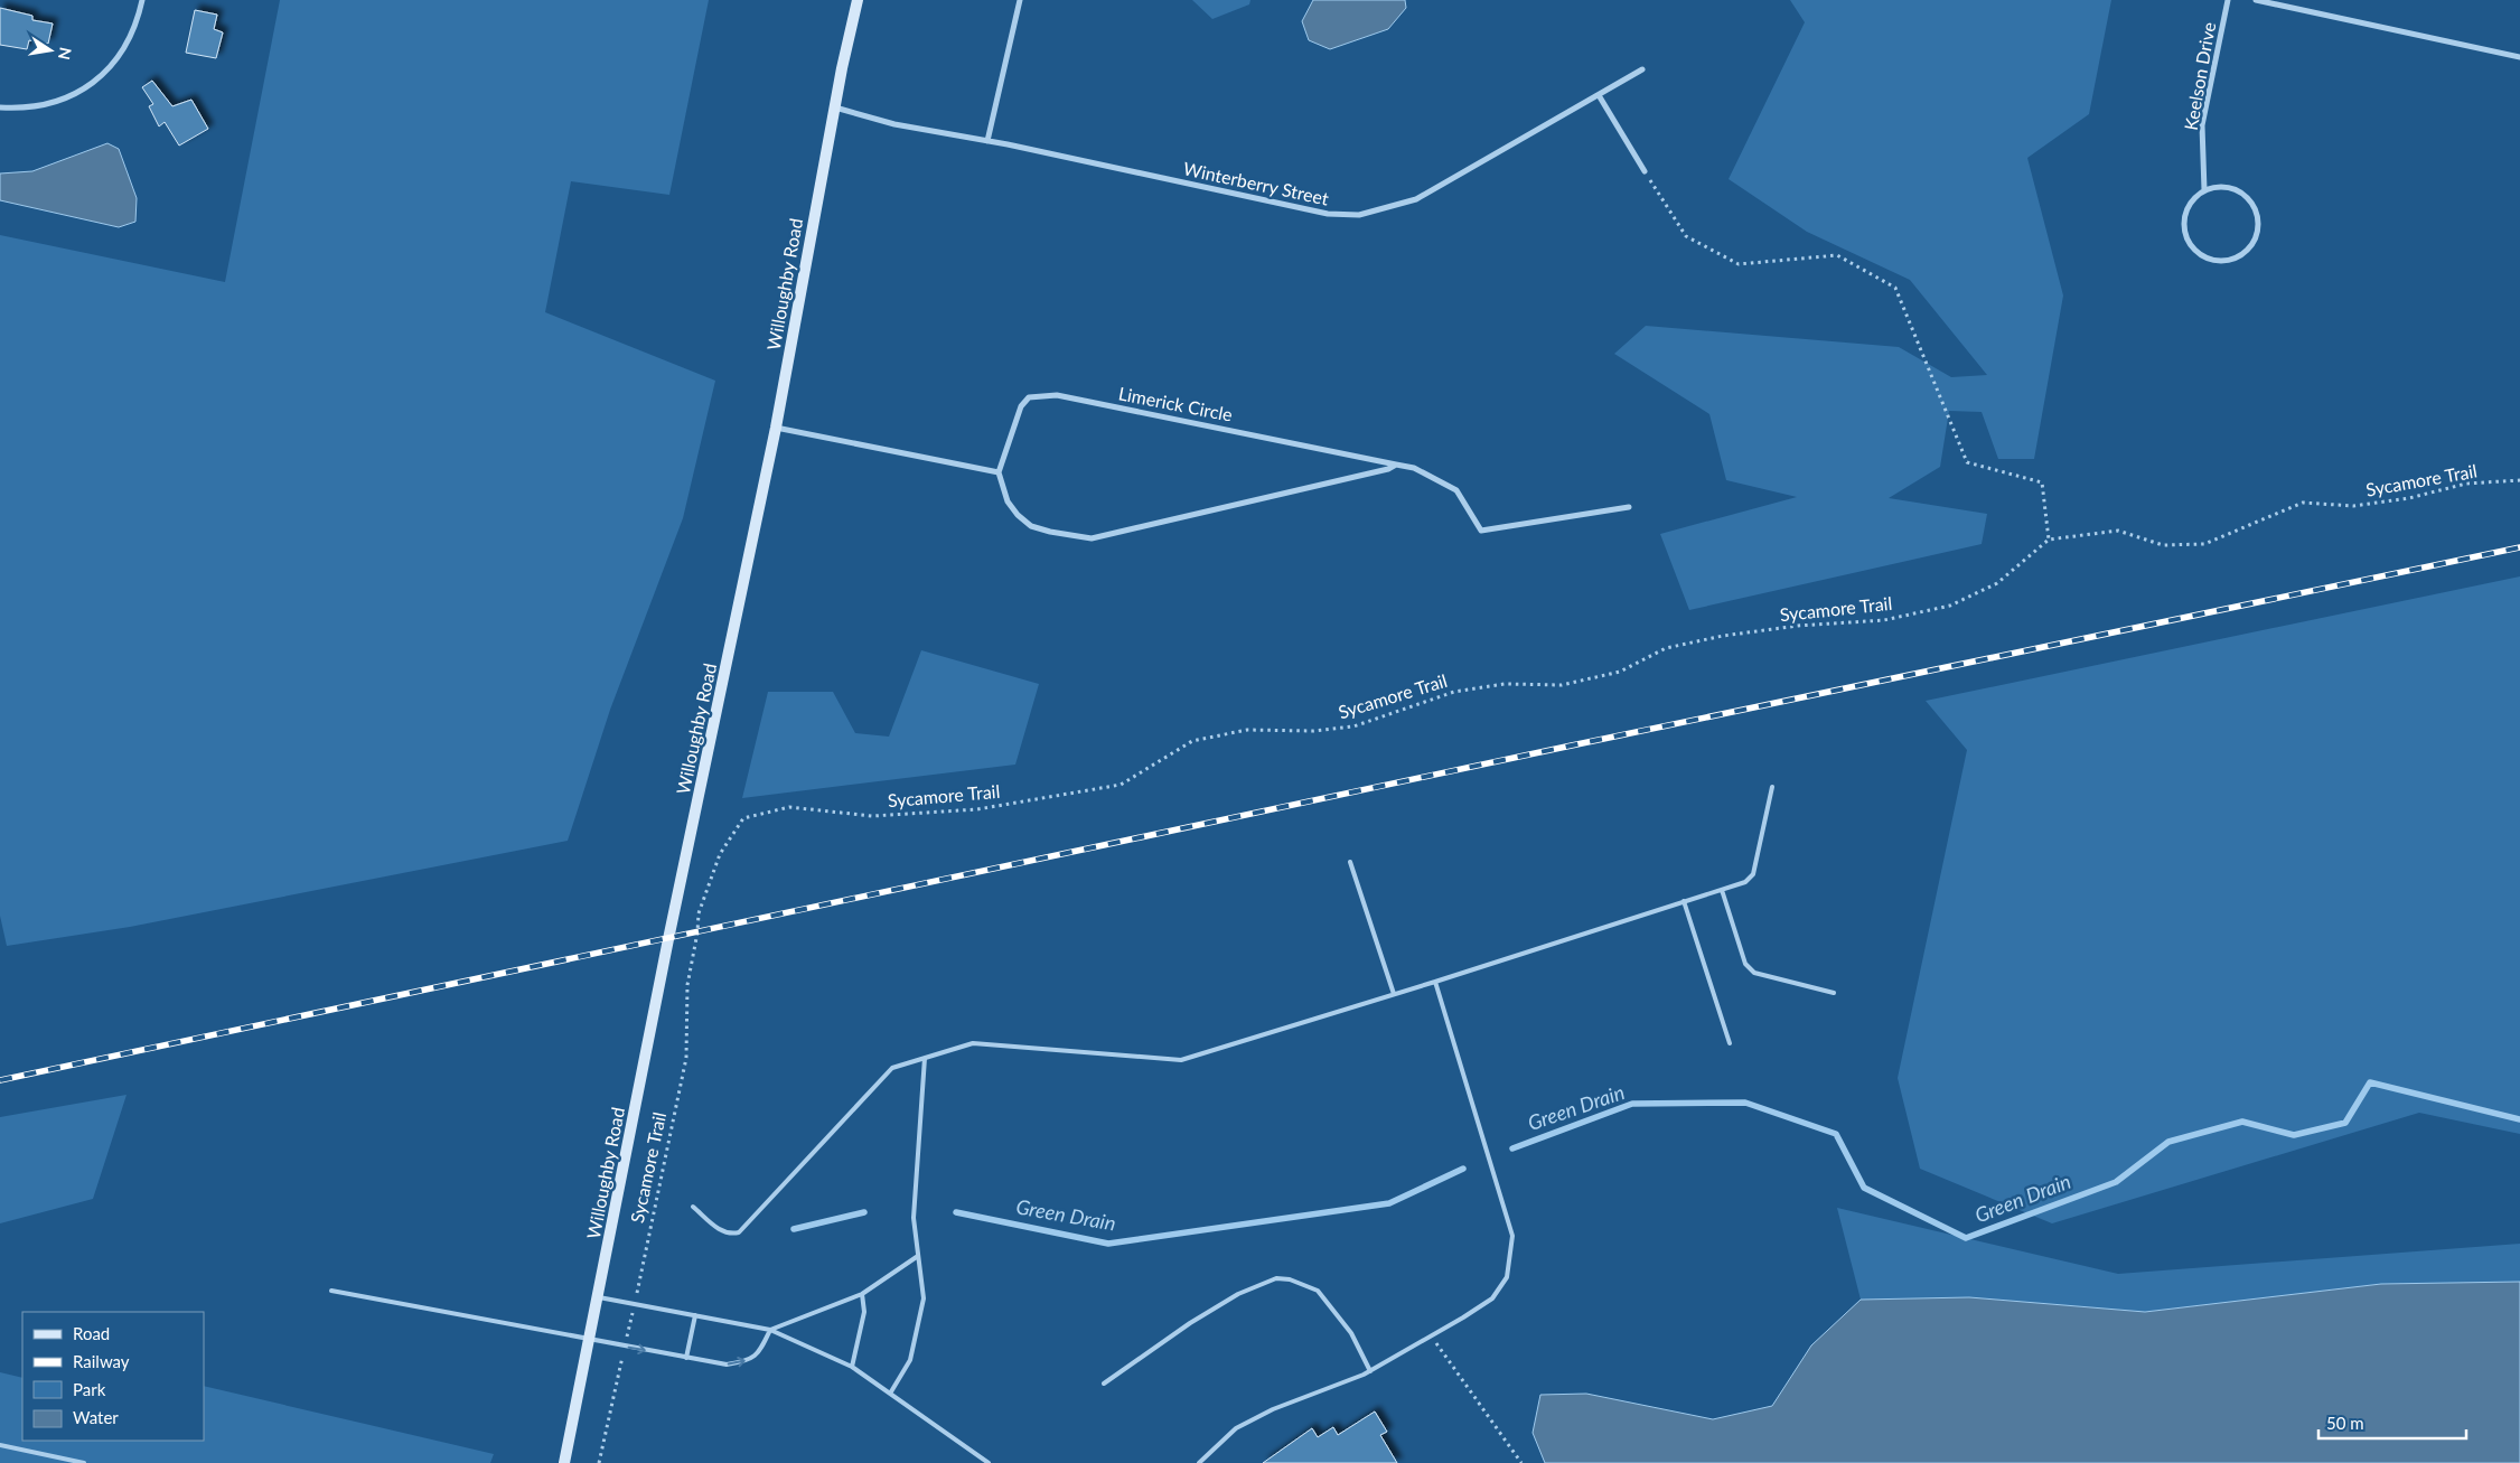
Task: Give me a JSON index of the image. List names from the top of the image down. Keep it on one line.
{"streets":{"street":["Keelson Drive","Winterberry Street","Willoughby Road","Limerick Circle"],"path":["Sycamore Trail"]},"crossings":[["Winterberry Street","Willoughby Road"]],"water":["Green Drain"],"legend":["Road","Railway","Park","Water"],"scale_bar":"50 m","north":"right"}
